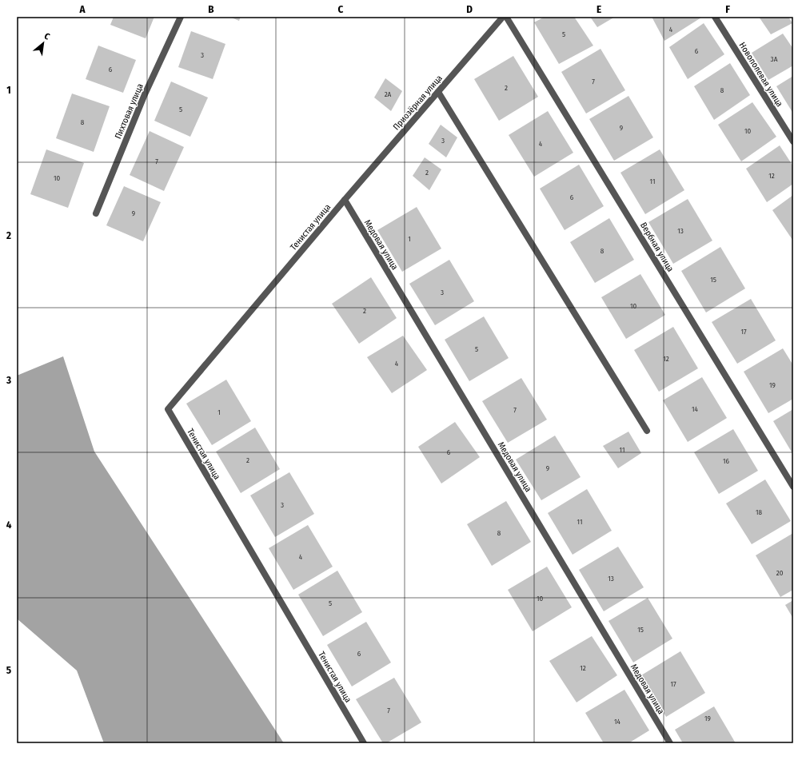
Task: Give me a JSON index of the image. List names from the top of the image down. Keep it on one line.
{"streets":{"street":["Новополевая улица","Приозёрная улица","Пихтовая улица","Тенистая улица","Медовая улица","Вербная улица"]},"crossings":[["Приозёрная улица","Тенистая улица"],["Приозёрная улица","Медовая улица"],["Тенистая улица","Медовая улица"]],"house_numbers":["4","5","6","3","3А","6","7","2","8","2А","5","8","9","10","3","4","7","2","12","10","11","6","9","13","1","8","15","3","10","2","17","5","12","4","19","14","7","1","11","6","2","16","9","3","18","11","8","4","20","13","10","5","15","6","12","17","7","19","14"],"north":"top right","grid":{"columns":["A","B","C","D","E","F"],"rows":["1","2","3","4","5"]}}
